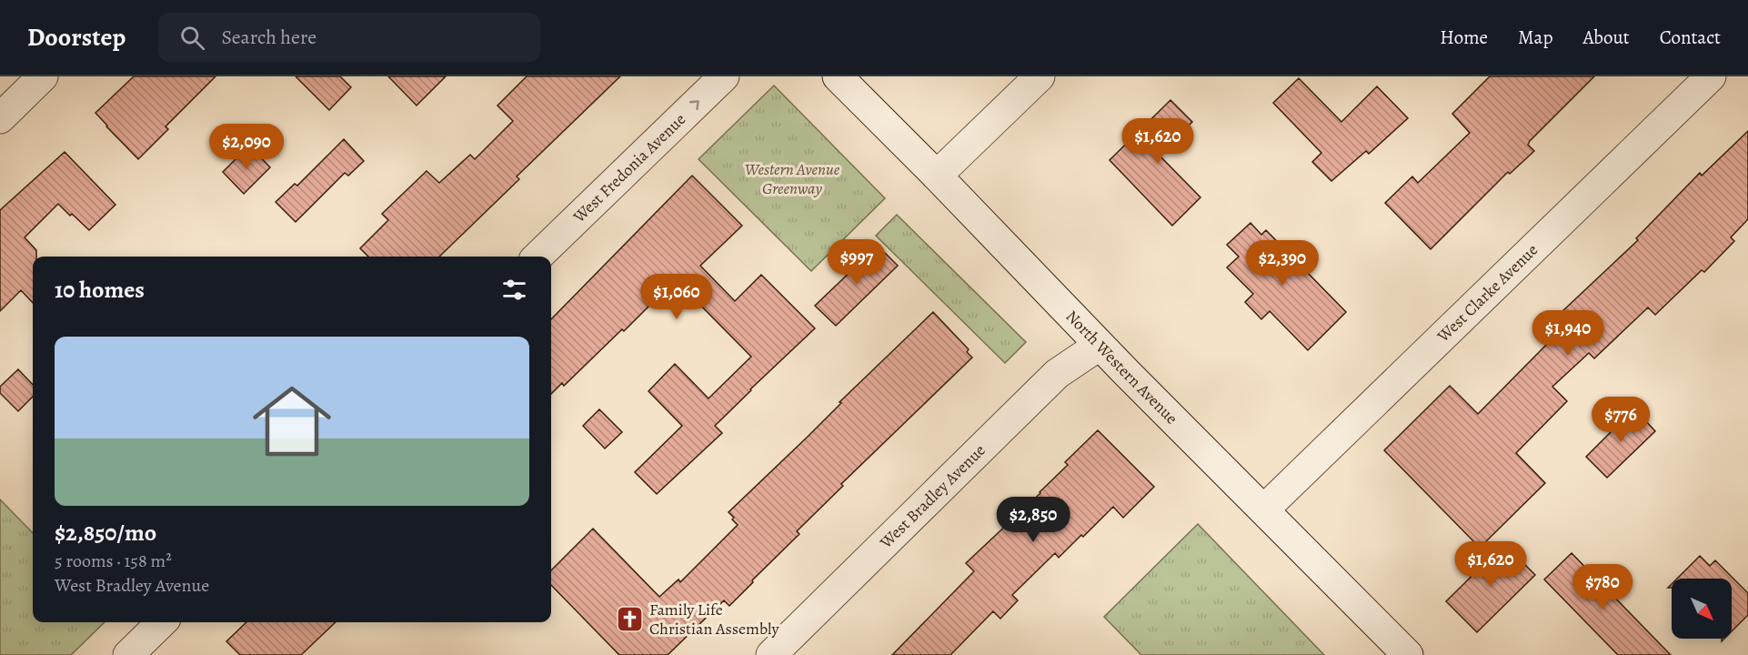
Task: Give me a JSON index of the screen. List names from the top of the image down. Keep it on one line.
{"streets":{"street":["West Fredonia Avenue","West Clarke Avenue","North Western Avenue","West Bradley Avenue"]},"crossings":[["West Clarke Avenue","North Western Avenue"],["North Western Avenue","West Bradley Avenue"]],"one_way":["West Fredonia Avenue"],"parks":["Western Avenue Greenway"],"places":{"church":["Family Life Christian Assembly"]},"north":"bottom right","page":{"header":"Doorstep","search":"Search here","nav":["Home","Map","About","Contact"],"price":["$1,620","$2,090","$997","$2,390","$1,060","$1,940","$776","$2,850","$1,620","$780"],"heading":"10 homes","list":[{"name":"$2,850/mo","note":"5 rooms · 158 m² · West Bradley Avenue"}]}}
